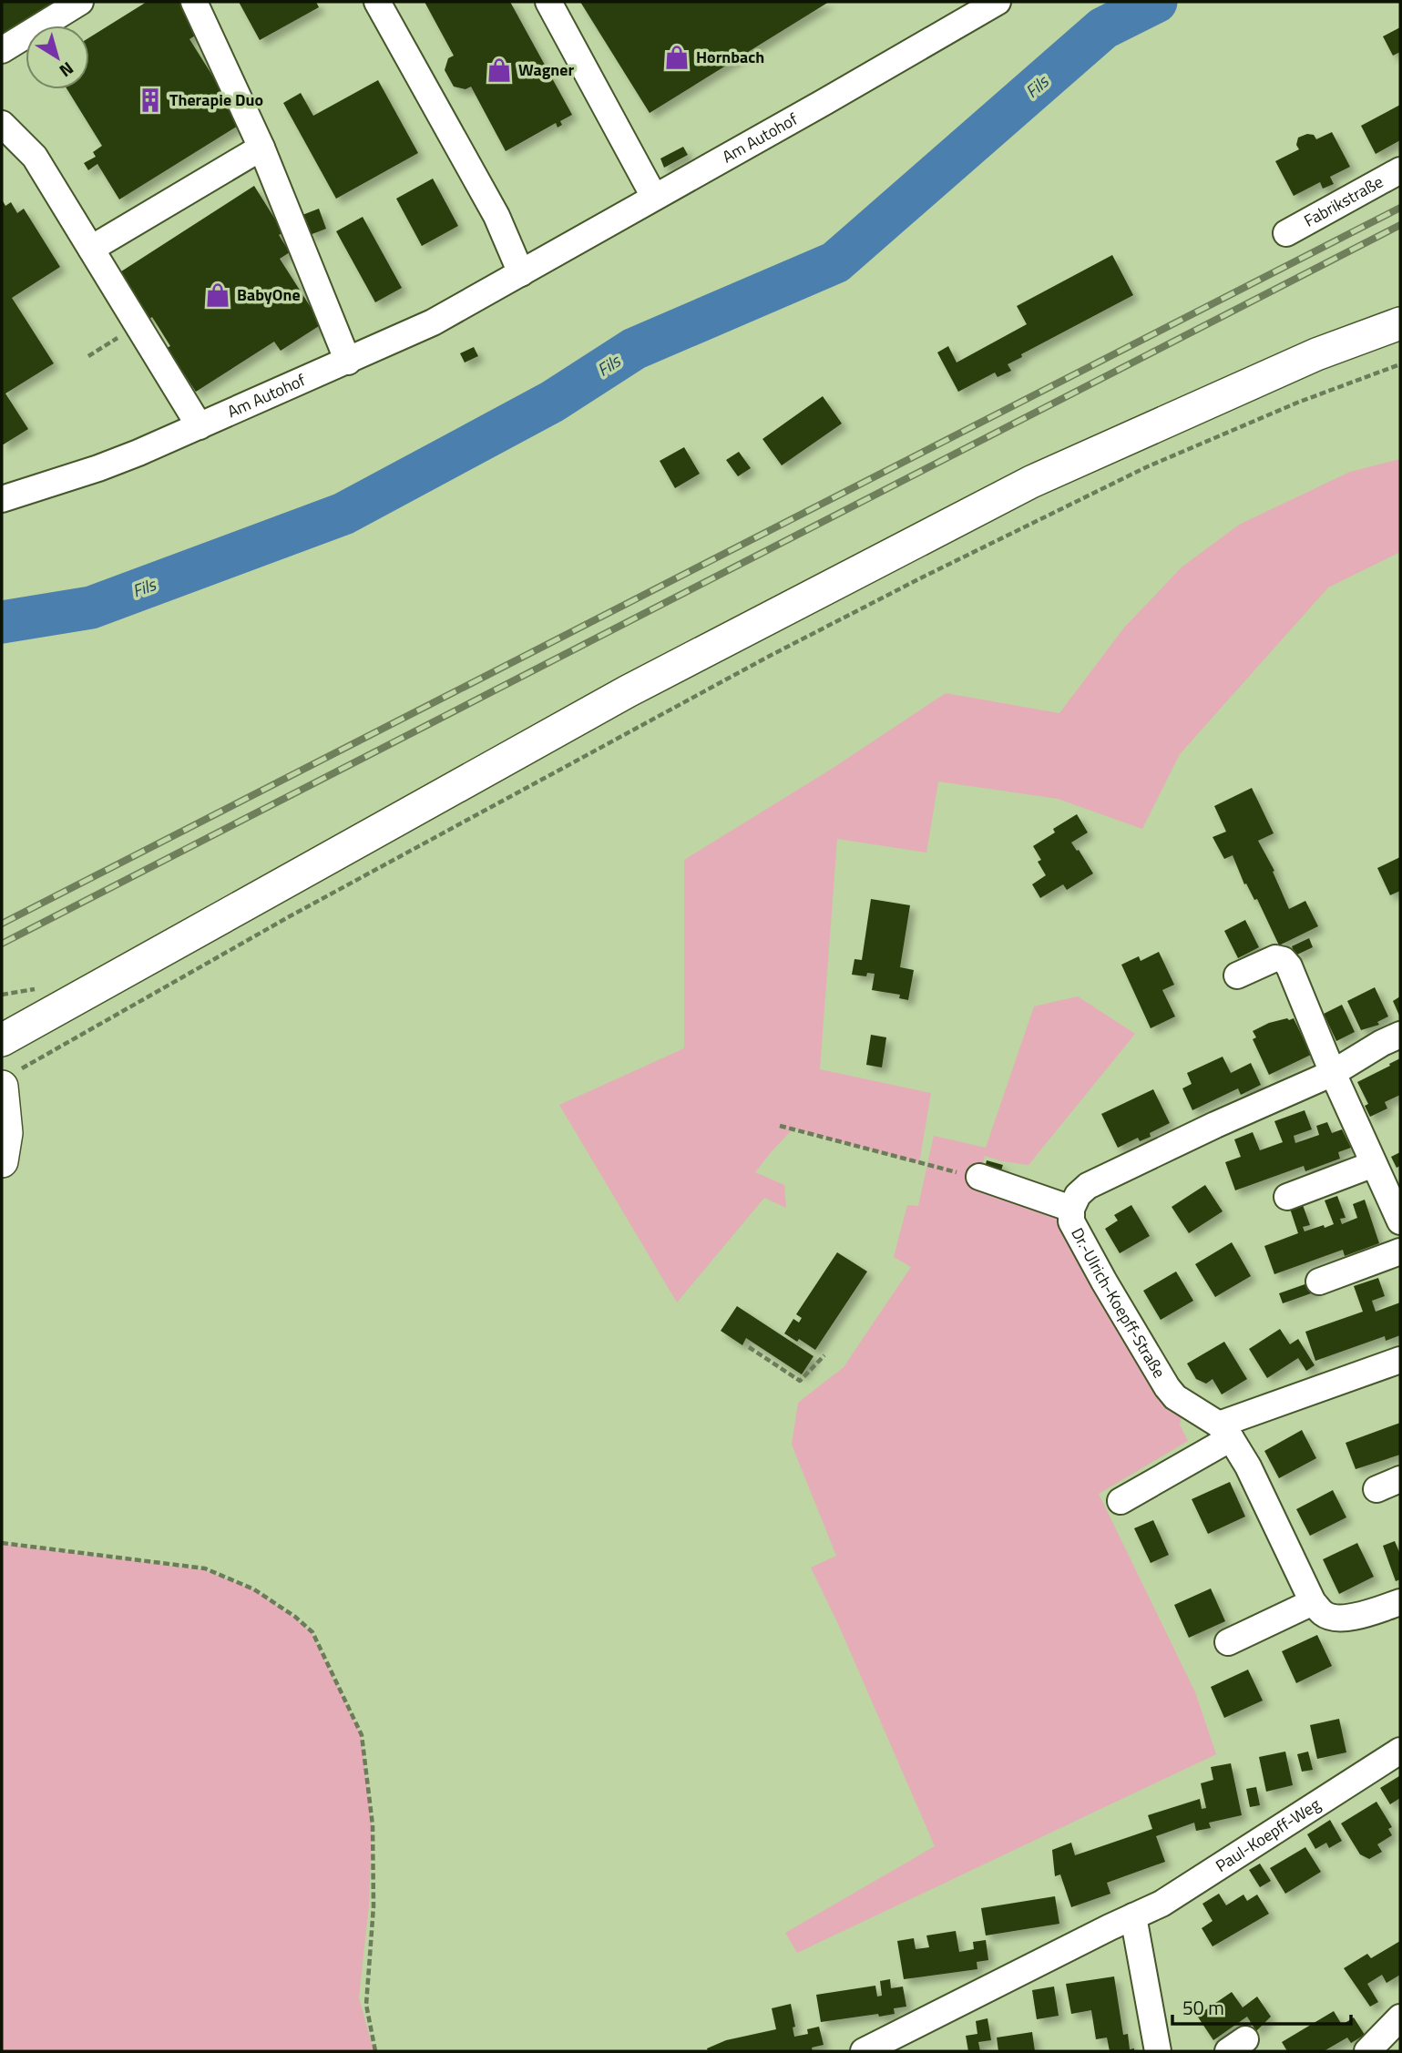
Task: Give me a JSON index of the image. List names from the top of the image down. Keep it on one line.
{"streets":{"street":["Am Autohof","Fabrikstraße","Dr.-Ulrich-Koepff-Straße","Paul-Koepff-Weg"]},"water":["Fils"],"places":{"shop":["Hornbach","Wagner","BabyOne"],"building":["Therapie Duo"]},"scale_bar":"50 m","north":"bottom right"}
